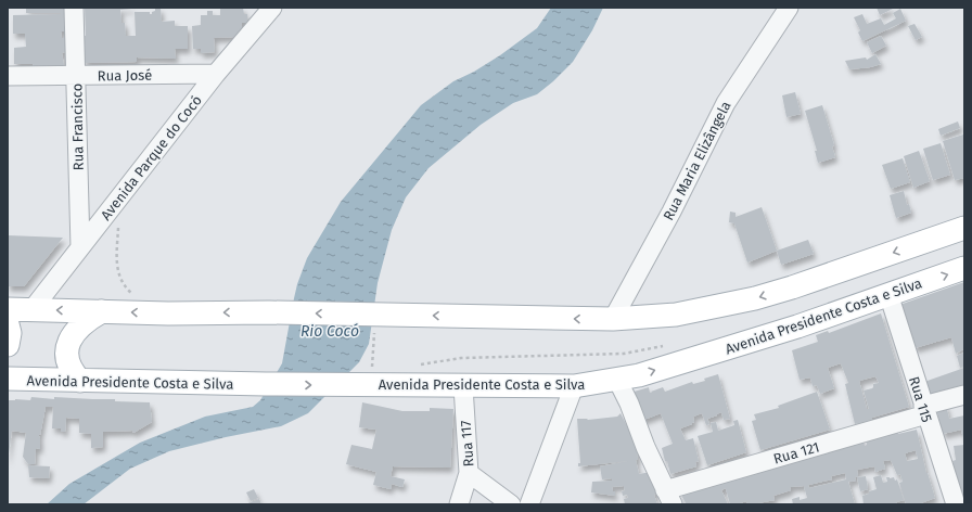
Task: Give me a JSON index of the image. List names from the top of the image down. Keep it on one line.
{"streets":{"main road":["Avenida Presidente Costa e Silva"],"street":["Rua José","Rua Francisco","Avenida Parque do Cocó","Rua Maria Elizângela","Rua 115","Rua 117","Rua 121"]},"crossings":[["Rua José","Rua Francisco"],["Rua José","Avenida Parque do Cocó"],["Rua Francisco","Avenida Parque do Cocó"],["Avenida Presidente Costa e Silva","Rua 115"],["Avenida Presidente Costa e Silva","Rua 117"],["Rua 115","Rua 121"]],"water":["Rio Cocó"]}
